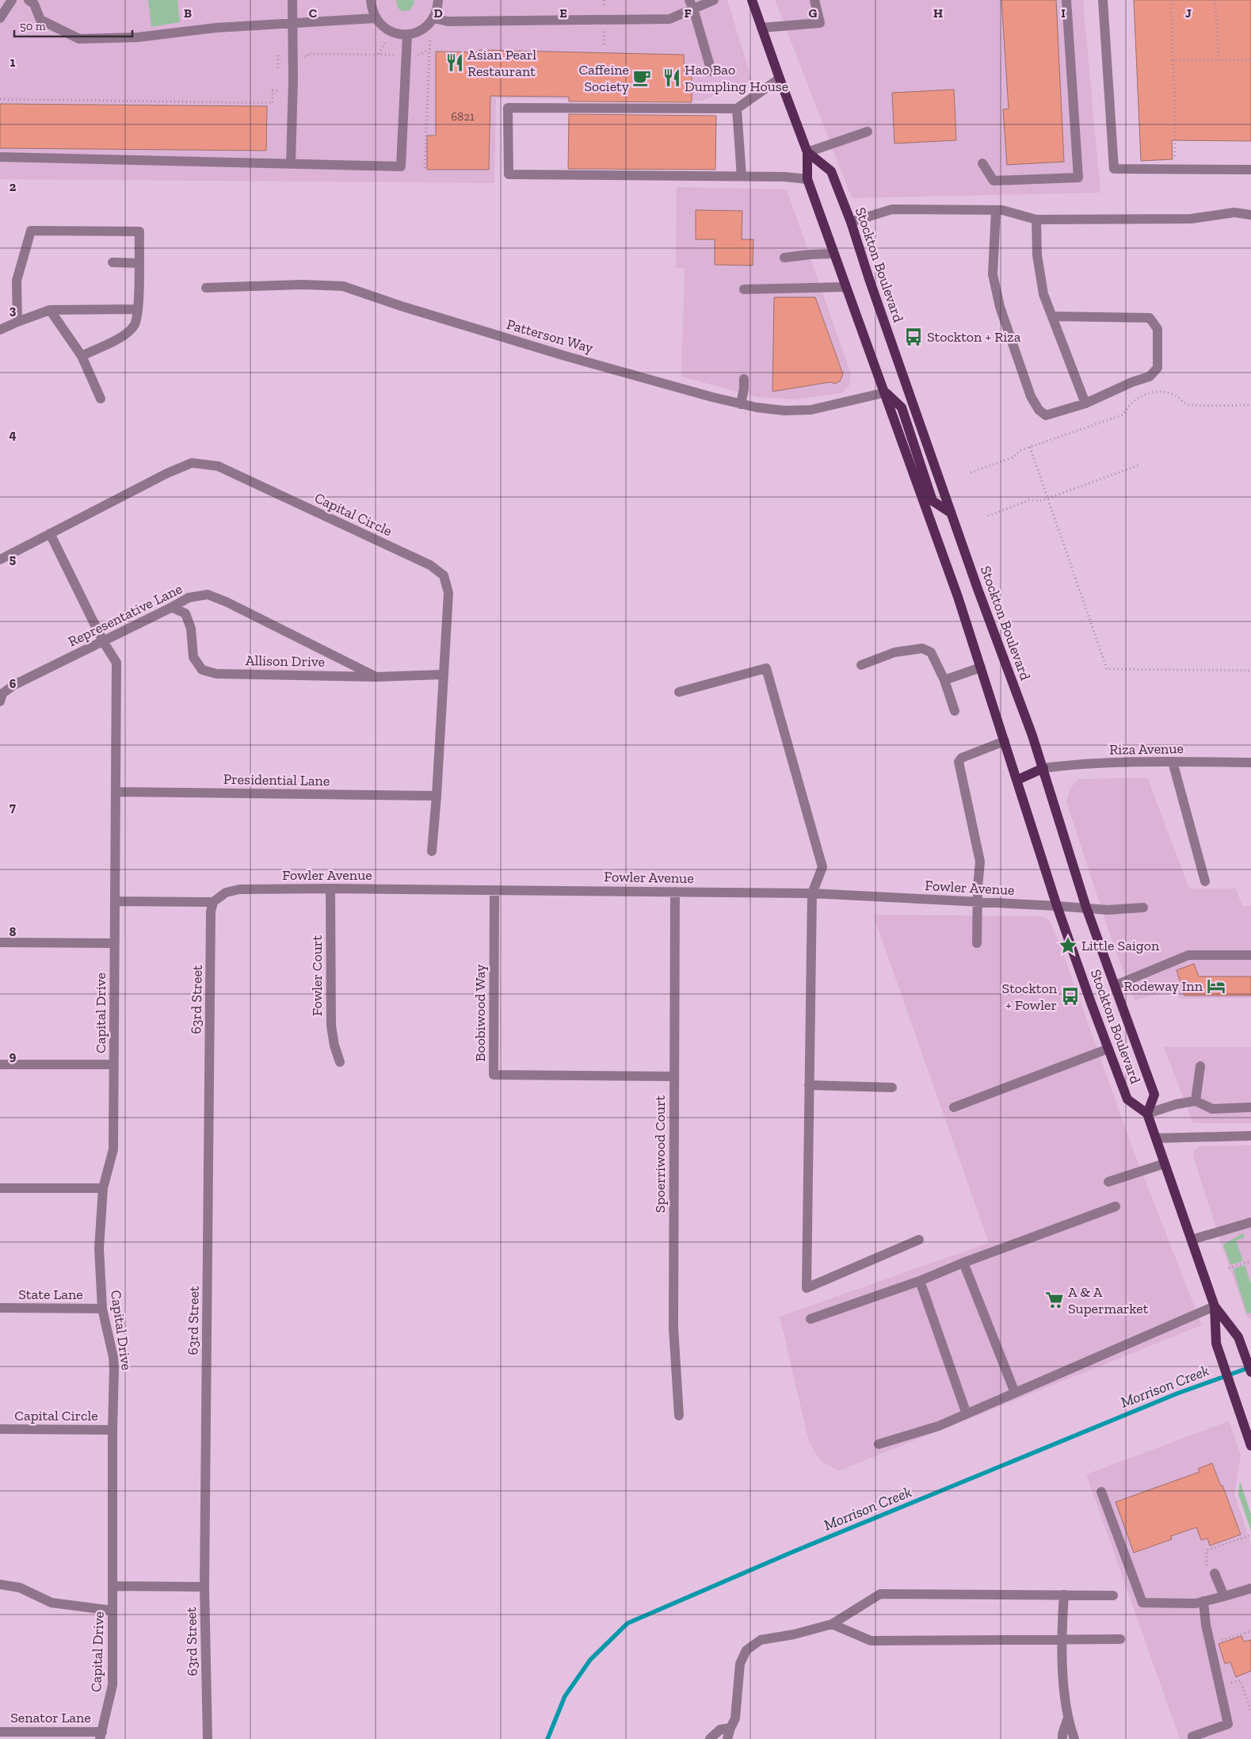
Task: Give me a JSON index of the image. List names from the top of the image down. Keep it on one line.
{"streets":{"main road":["Stockton Boulevard"],"street":["Patterson Way","Capital Circle","Representative Lane","Allison Drive","Riza Avenue","Presidential Lane","Fowler Avenue","Fowler Court","63rd Street","Capital Drive","Boobiwood Way","Spoerriwood Court","State Lane","Senator Lane"]},"crossings":[["Stockton Boulevard","Patterson Way"],["Stockton Boulevard","Riza Avenue"],["Stockton Boulevard","Fowler Avenue"],["Capital Circle","Allison Drive"],["Capital Circle","Presidential Lane"],["Capital Circle","Capital Drive"],["Representative Lane","Allison Drive"],["Representative Lane","Capital Drive"],["Presidential Lane","Capital Drive"],["Fowler Avenue","Fowler Court"],["Fowler Avenue","63rd Street"],["Fowler Avenue","Boobiwood Way"],["Fowler Avenue","Spoerriwood Court"],["Capital Drive","State Lane"],["Capital Drive","Senator Lane"],["Boobiwood Way","Spoerriwood Court"]],"water":["Morrison Creek"],"places":{"restaurant":["Asian Pearl Restaurant","Hao Bao Dumpling House"],"cafe":["Caffeine Society"],"bus stop":["Stockton + Riza","Stockton + Fowler"],"place":["Little Saigon"],"hotel":["Rodeway Inn"],"supermarket":["A & A Supermarket"]},"house_numbers":["6821"],"scale_bar":"50 m","grid":{"columns":["B","C","D","E","F","G","H","I","J"],"rows":["1","2","3","4","5","6","7","8","9"]}}
